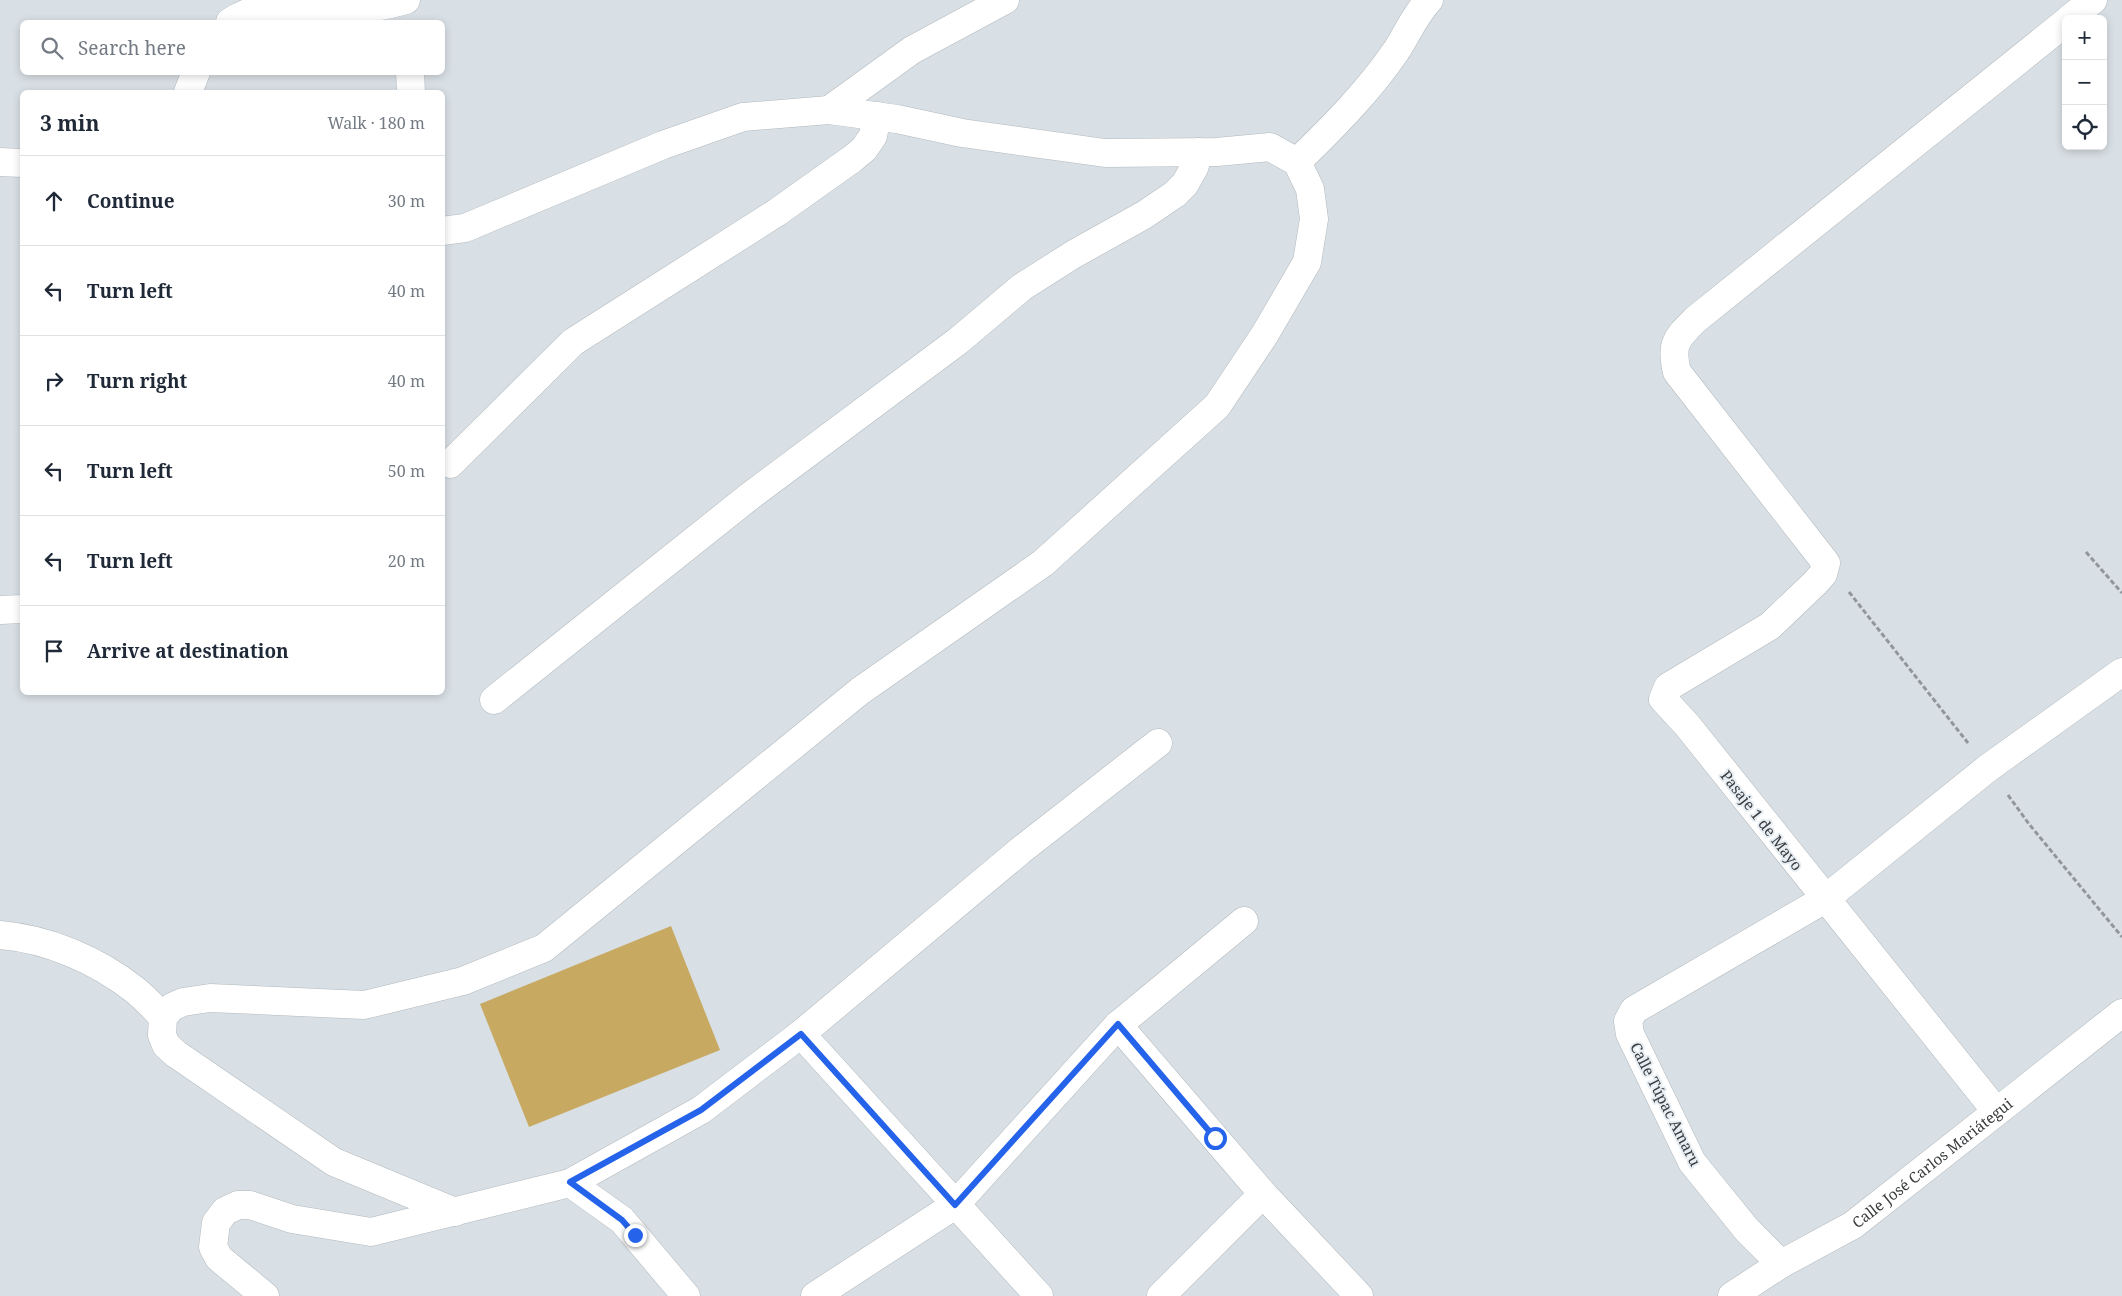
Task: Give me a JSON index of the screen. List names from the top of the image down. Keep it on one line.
{"streets":{"street":["Pasaje 1 de Mayo","Calle Túpac Amaru","Calle José Carlos Mariátegui"]},"crossings":[["Pasaje 1 de Mayo","Calle Túpac Amaru"],["Pasaje 1 de Mayo","Calle José Carlos Mariátegui"],["Calle Túpac Amaru","Calle José Carlos Mariátegui"]],"page":{"map_buttons":["+","−"],"search":"Search here","heading":["3 min","Walk · 180 m"],"list":[["Continue","30 m"],["Turn left","40 m"],["Turn right","40 m"],["Turn left","50 m"],["Turn left","20 m"],"Arrive at destination"]}}
